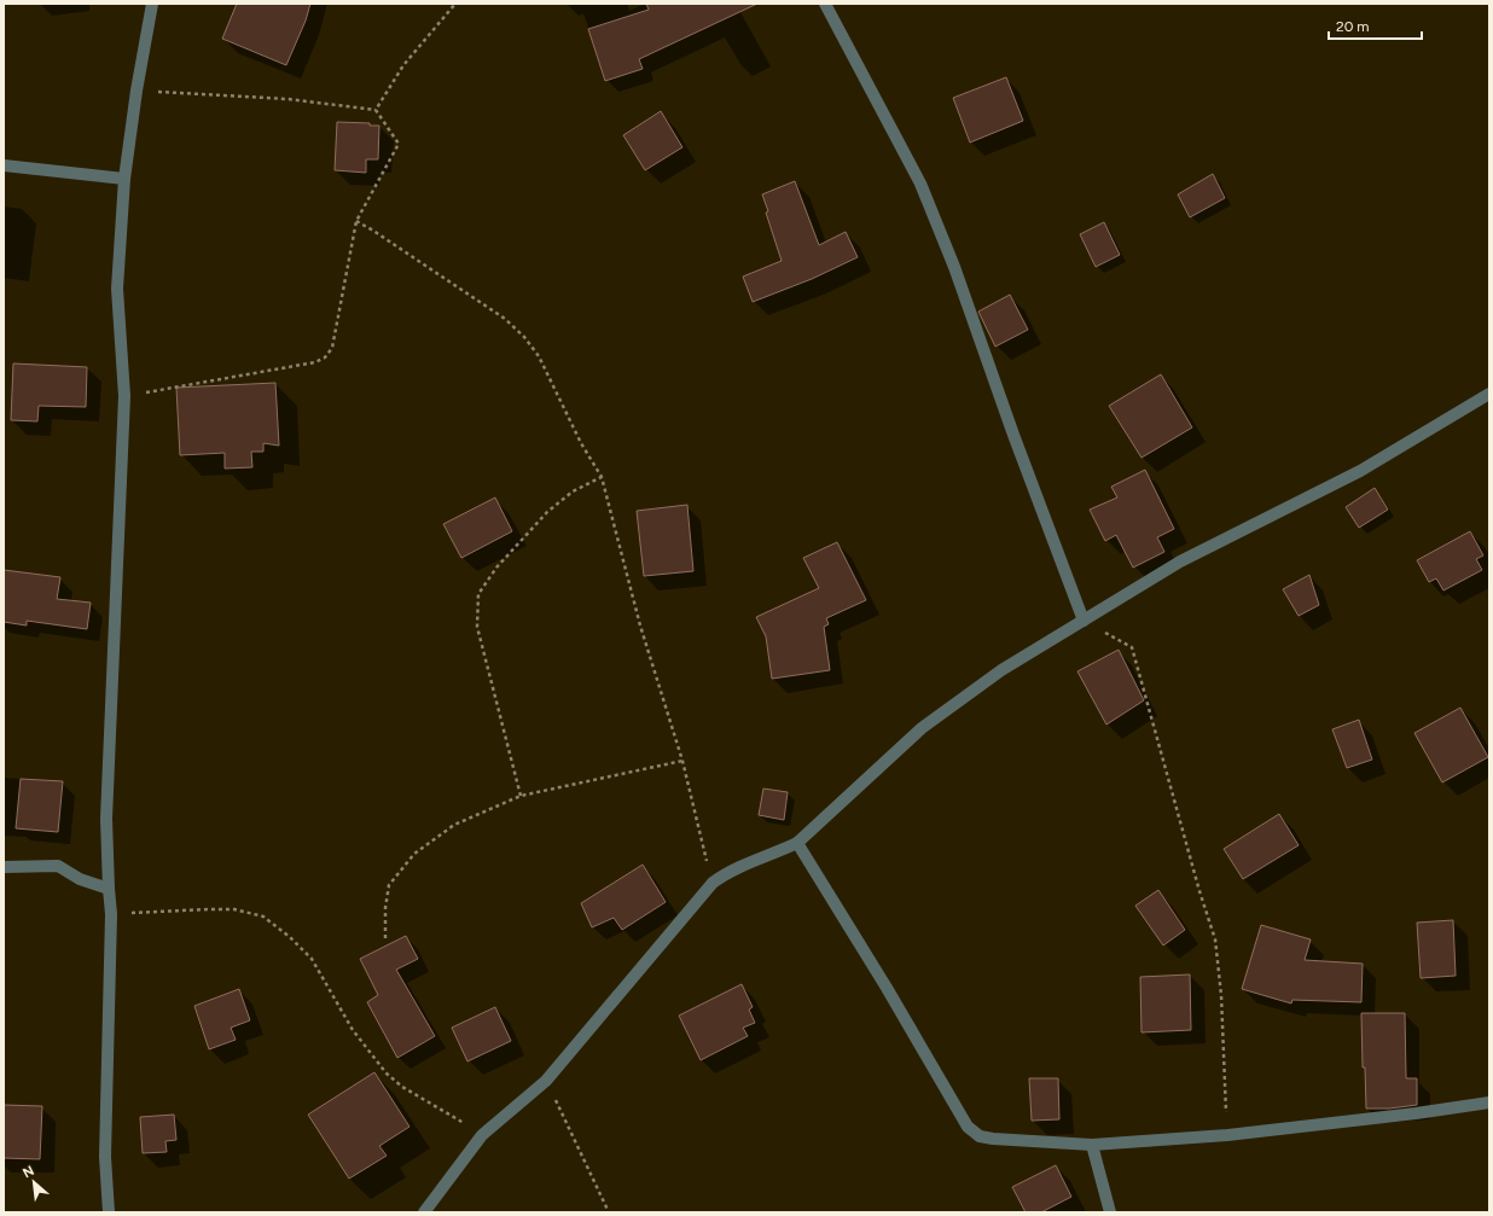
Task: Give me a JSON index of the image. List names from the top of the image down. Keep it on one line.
{"scale_bar":"20 m","north":"top left"}
